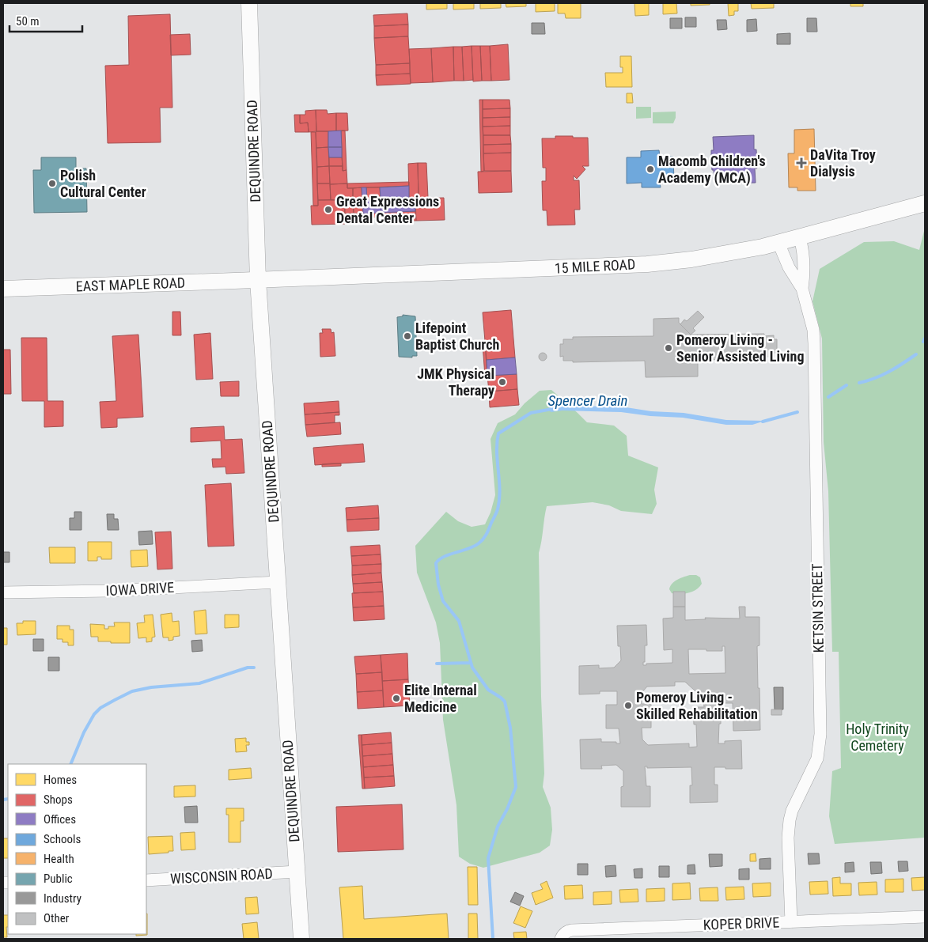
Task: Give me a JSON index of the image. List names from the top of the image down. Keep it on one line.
{"streets":{"main road":["DEQUINDRE ROAD","15 MILE ROAD","EAST MAPLE ROAD"],"street":["IOWA DRIVE","KETSIN STREET","WISCONSIN ROAD","KOPER DRIVE"]},"crossings":[["DEQUINDRE ROAD","15 MILE ROAD"],["DEQUINDRE ROAD","EAST MAPLE ROAD"],["DEQUINDRE ROAD","IOWA DRIVE"],["DEQUINDRE ROAD","WISCONSIN ROAD"],["15 MILE ROAD","EAST MAPLE ROAD"],["15 MILE ROAD","KETSIN STREET"],["KETSIN STREET","KOPER DRIVE"]],"water":["Spencer Drain"],"parks":["Holy Trinity Cemetery"],"places":{"health":["DaVita Troy Dialysis"],"other":["Macomb Children's Academy (MCA)","Polish Cultural Center","Great Expressions Dental Center","Lifepoint Baptist Church","Pomeroy Living - Senior Assisted Living","JMK Physical Therapy","Elite Internal Medicine","Pomeroy Living - Skilled Rehabilitation"]},"legend":["Homes","Shops","Offices","Schools","Health","Public","Industry","Other"],"scale_bar":"50 m"}
